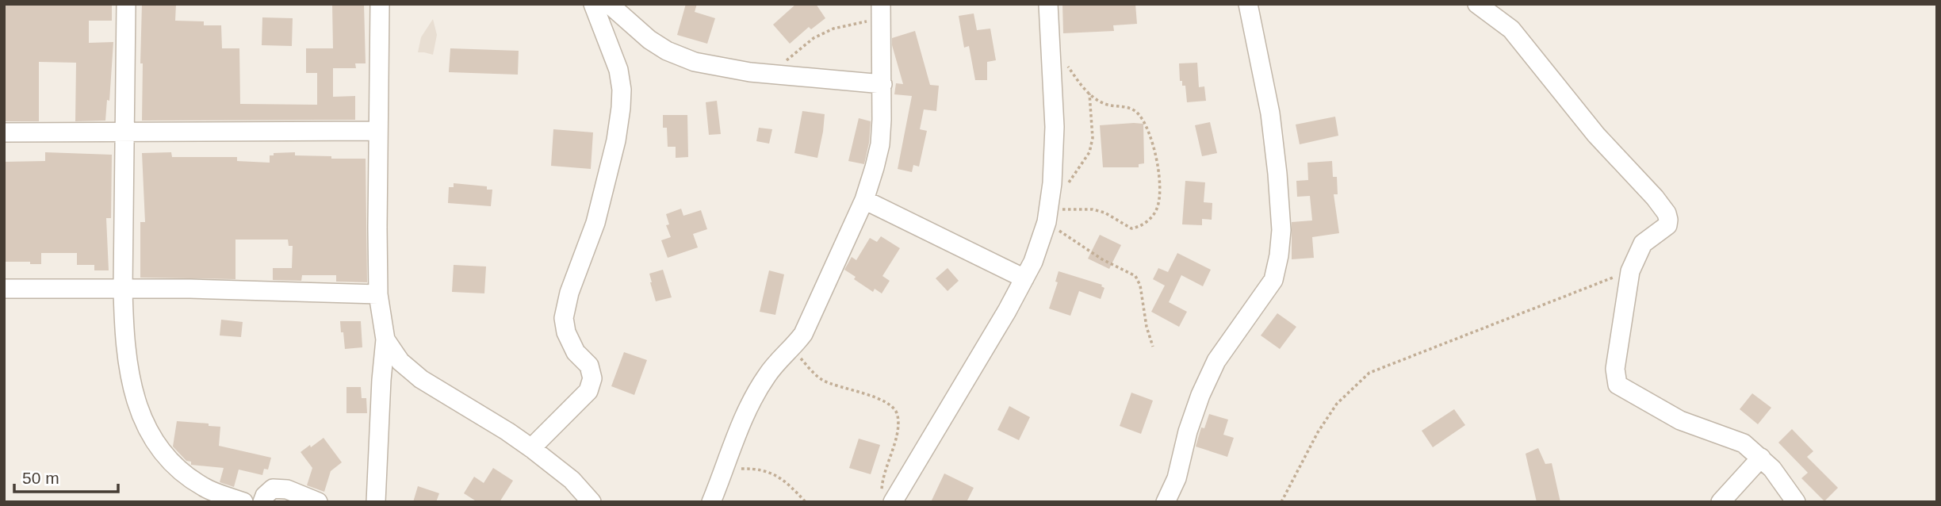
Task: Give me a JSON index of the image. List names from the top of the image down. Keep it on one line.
{"scale_bar":"50 m"}
